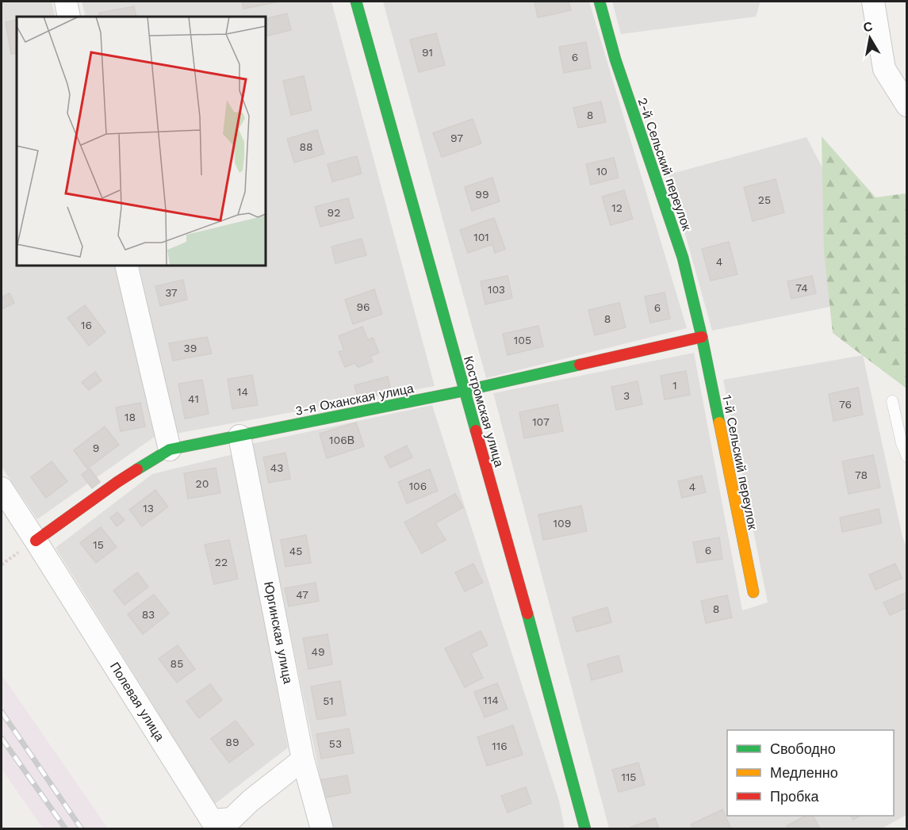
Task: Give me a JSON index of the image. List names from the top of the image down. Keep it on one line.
{"streets":{"street":["2-й Сельский переулок","3-я Оханская улица","Костромская улица","1-й Сельский переулок","Юргинская улица","Полевая улица"]},"crossings":[["2-й Сельский переулок","3-я Оханская улица"],["2-й Сельский переулок","1-й Сельский переулок"],["3-я Оханская улица","Костромская улица"],["3-я Оханская улица","1-й Сельский переулок"],["3-я Оханская улица","Юргинская улица"],["3-я Оханская улица","Полевая улица"],["Юргинская улица","Полевая улица"]],"house_numbers":["91","6","8","97","88","10","99","25","12","92","101","4","74","103","37","96","6","8","16","105","39","1","14","3","41","76","18","107","106В","9","43","78","20","106","4","13","109","15","6","45","22","47","8","83","49","85","114","51","89","53","116","115"],"legend":["Свободно","Медленно","Пробка"],"north":"top"}
